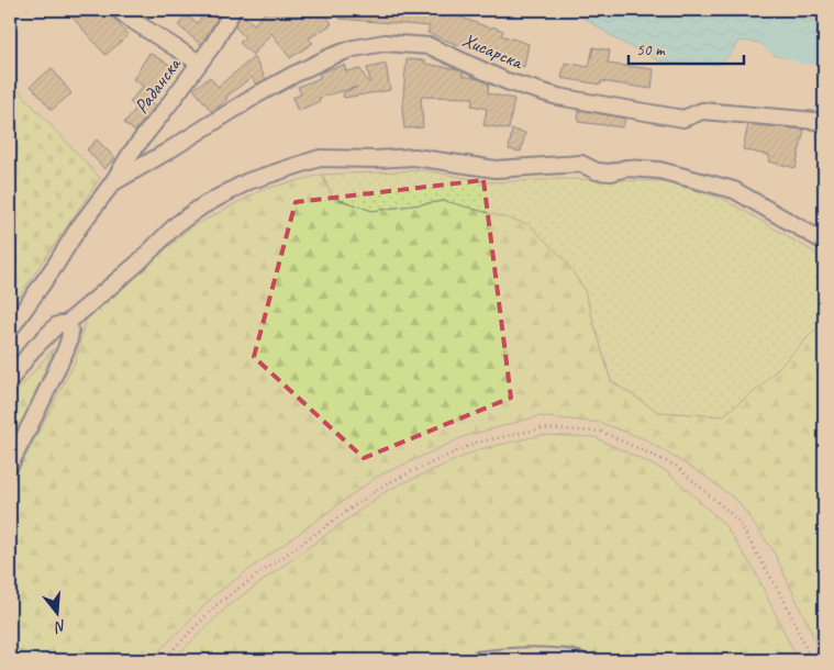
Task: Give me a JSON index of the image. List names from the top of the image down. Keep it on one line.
{"streets":{"street":["Хисарска","Раданска"]},"crossings":[["Хисарска","Раданска"]],"scale_bar":"50 m","north":"bottom"}
